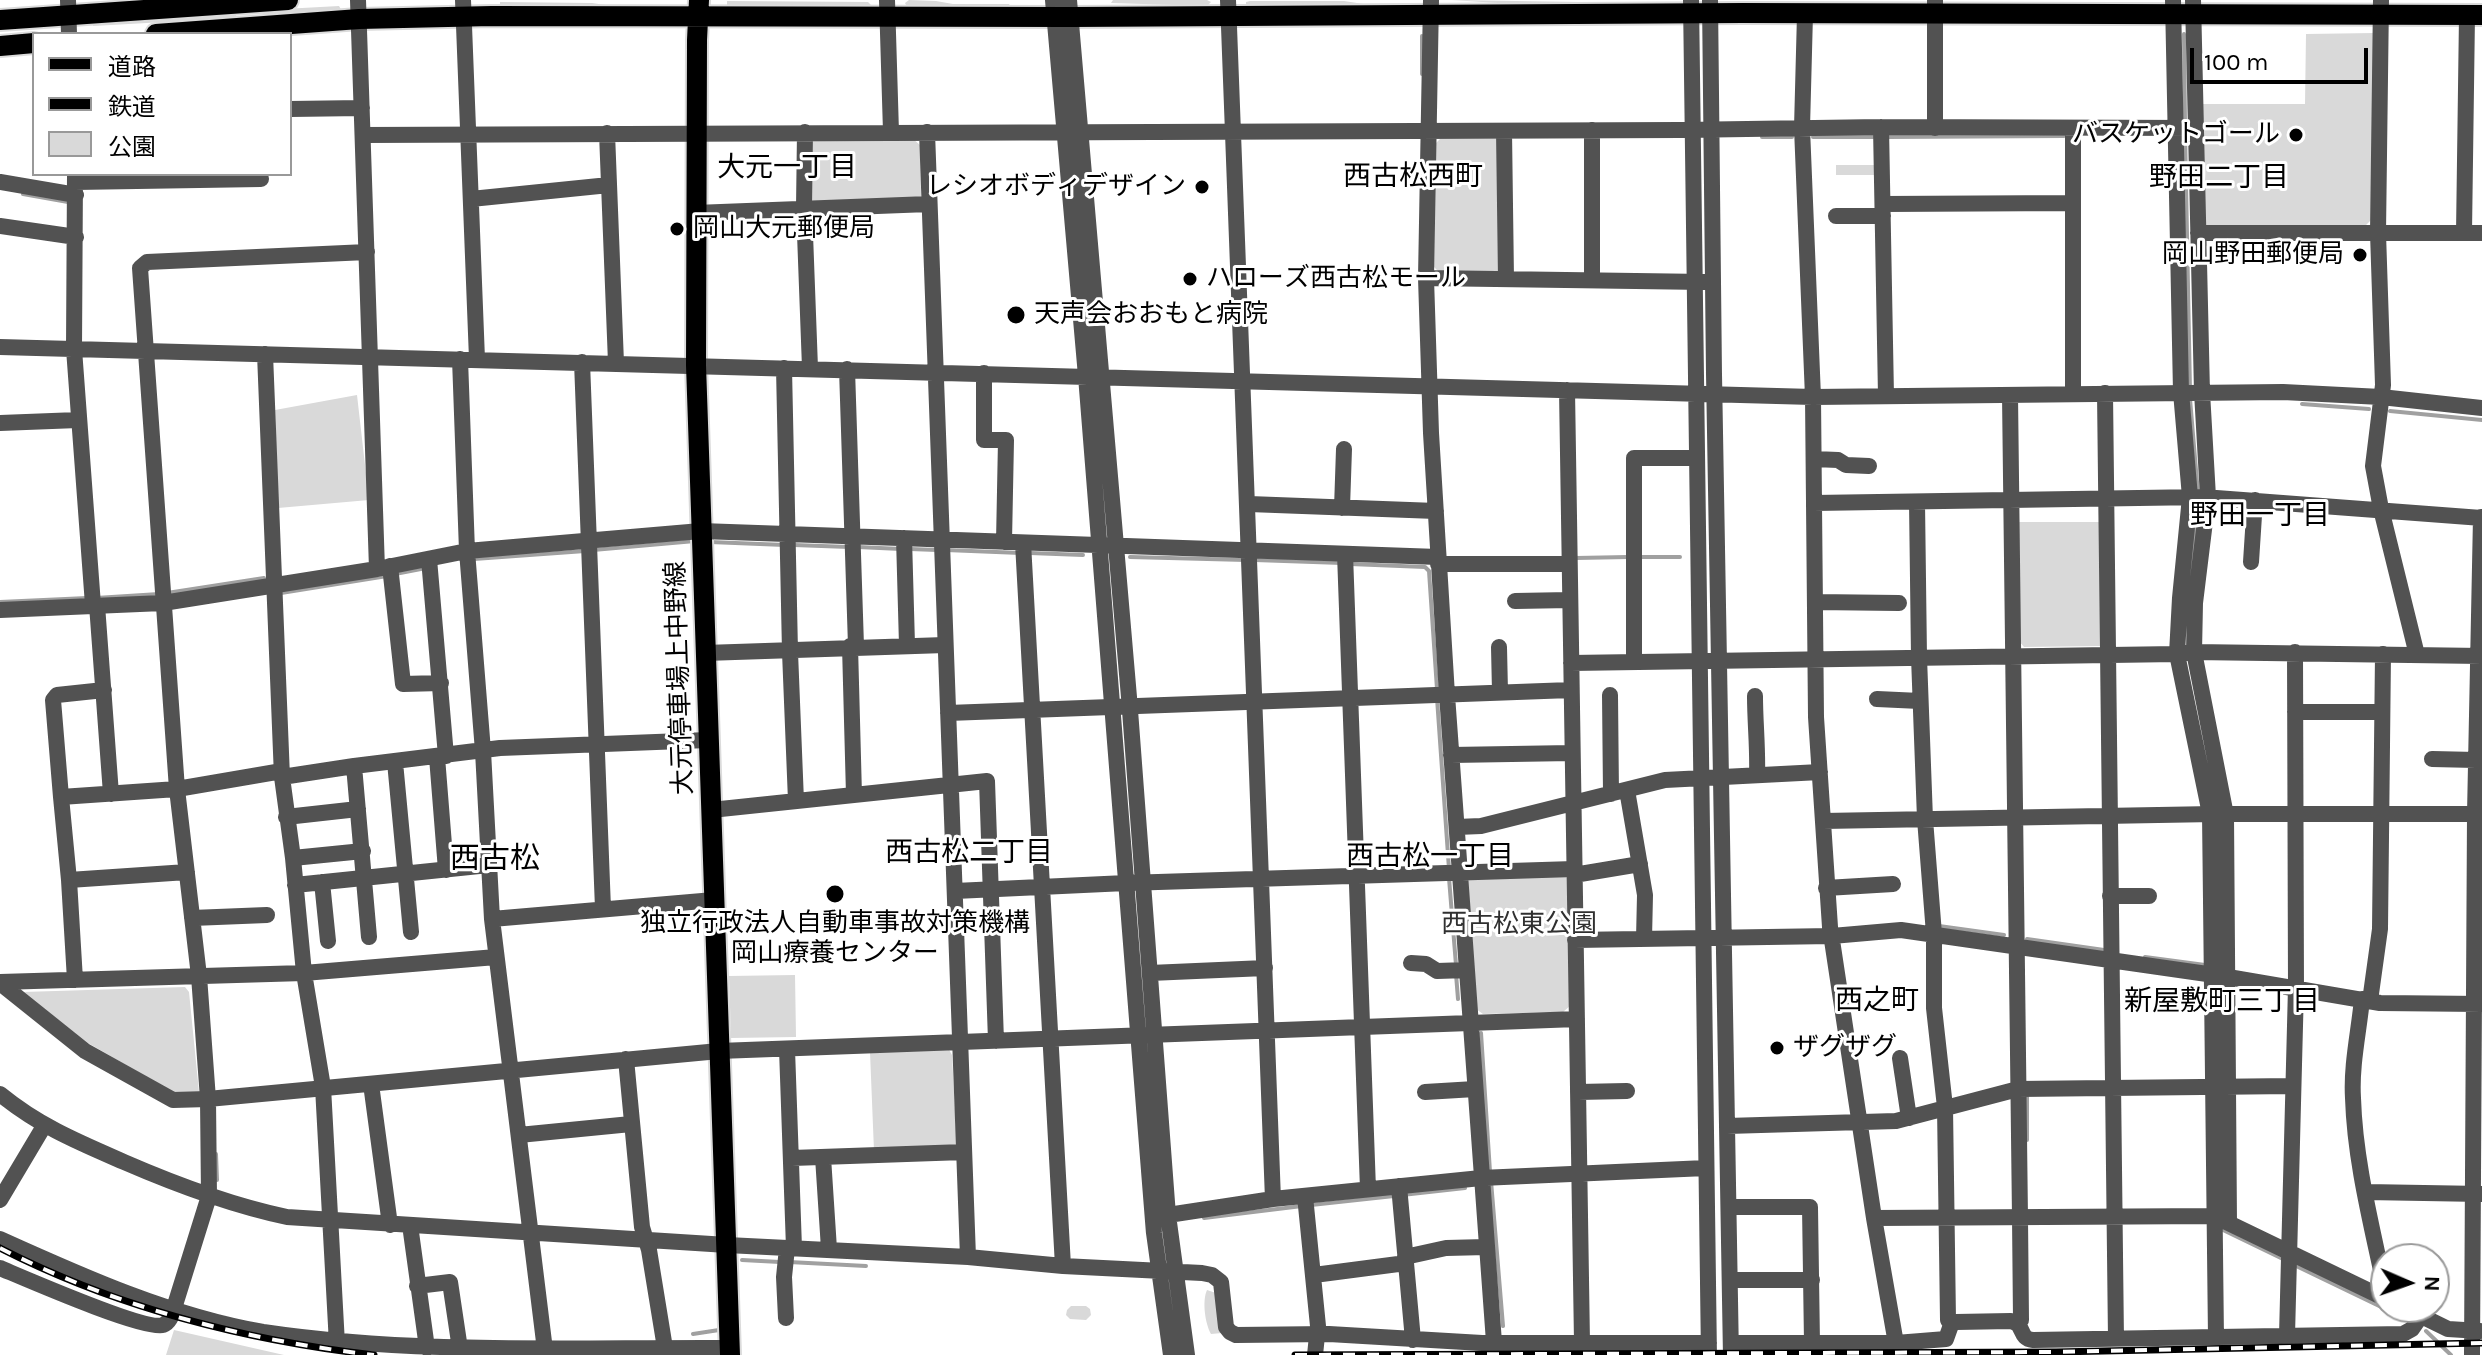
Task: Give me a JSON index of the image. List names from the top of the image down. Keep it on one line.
{"streets":{"main road":["大元停車場上中野線"]},"districts":["大元一丁目","西古松西町","野田二丁目","野田一丁目","西古松二丁目","西古松一丁目","西古松","西之町","新屋敷町三丁目"],"parks":["西古松東公園"],"places":["バスケットゴール","レシオボディデザイン","岡山大元郵便局","岡山野田郵便局","ハローズ西古松モール","天声会おおもと病院","独立行政法人自動車事故対策機構 岡山療養センター","ザグザグ"],"legend":["道路","鉄道","公園"],"scale_bar":"100 m","north":"right"}
